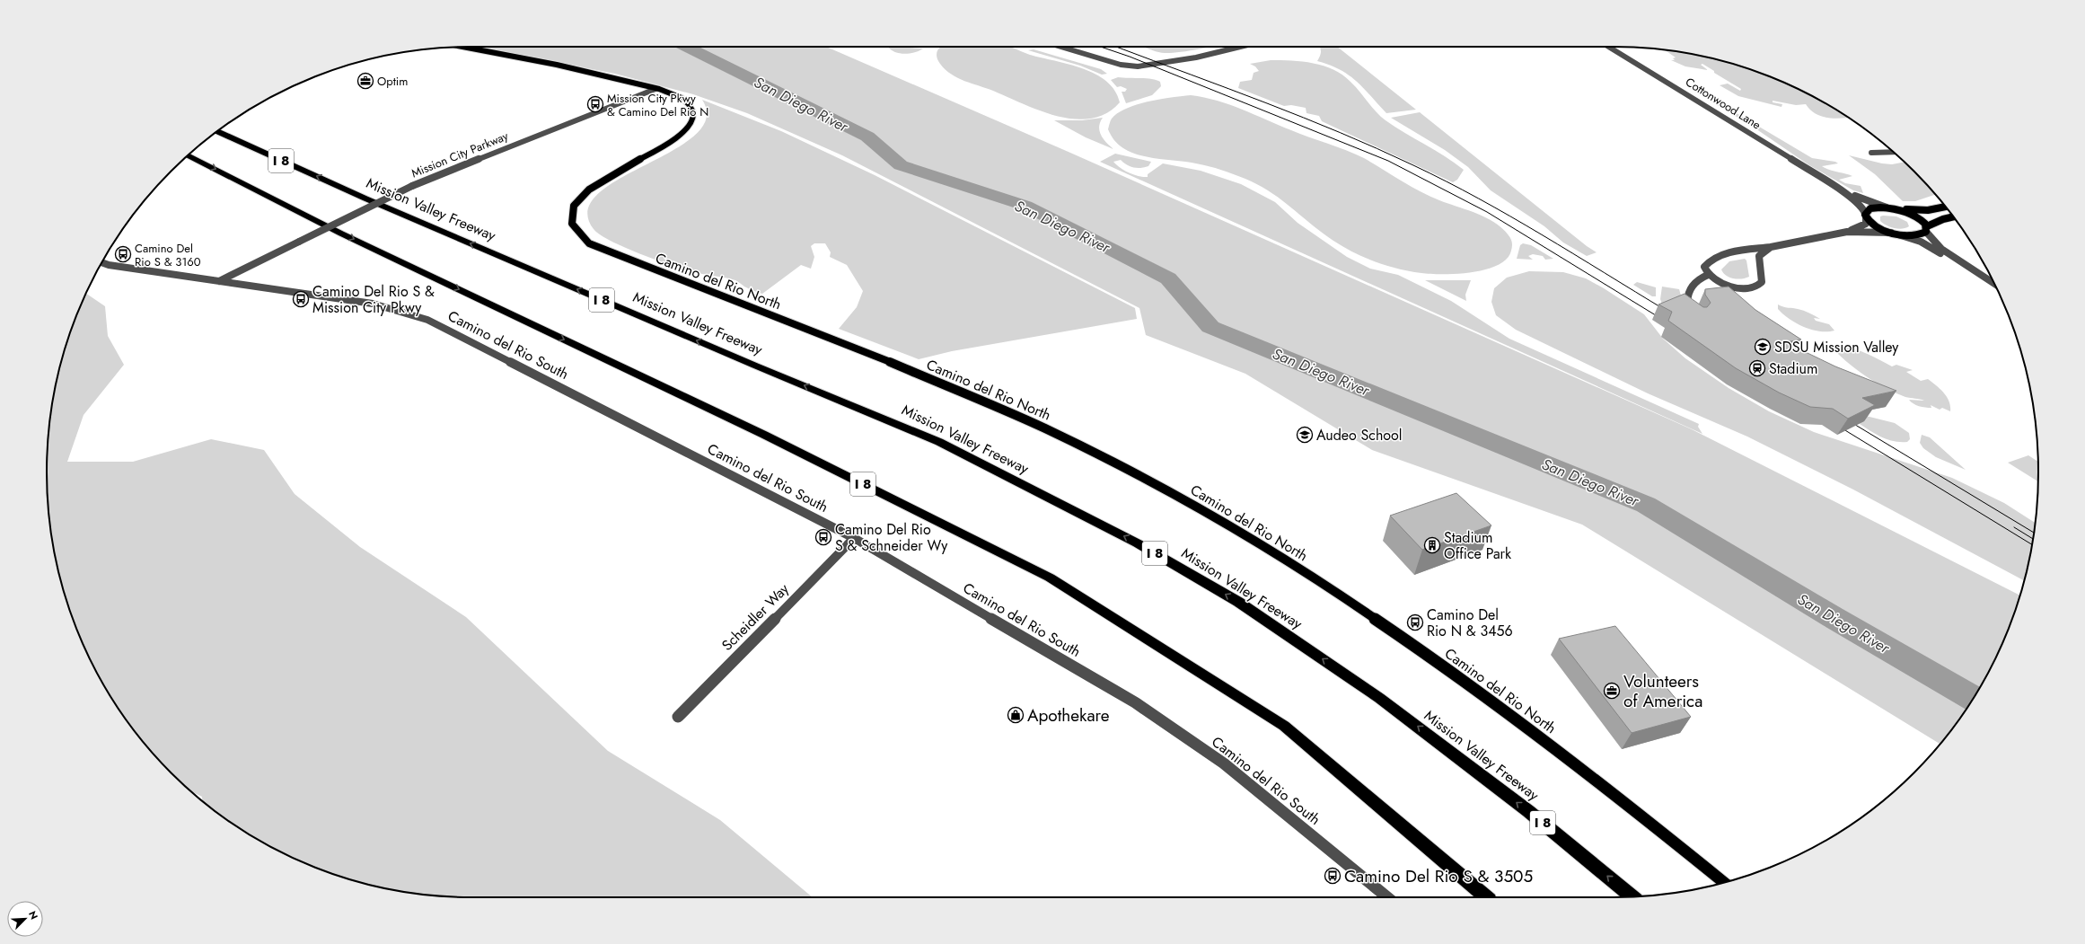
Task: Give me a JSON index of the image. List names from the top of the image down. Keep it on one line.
{"streets":{"highway":["I 8","Mission Valley Freeway"],"main road":["Camino del Rio North"],"street":["Cottonwood Lane","Mission City Parkway","Camino del Rio South","Scheidler Way"]},"crossings":[["Mission City Parkway","Camino del Rio North"],["Mission City Parkway","Camino del Rio South"],["Camino del Rio South","Scheidler Way"]],"water":["San Diego River"],"places":{"office":["Optim","Volunteers of America"],"bus stop":["Mission City Pkwy & Camino Del Rio N","Camino Del Rio S & 3160","Camino Del Rio S & Mission City Pkwy","Camino Del Rio S & Schneider Wy","Camino Del Rio N & 3456","Camino Del Rio S & 3505"],"school or university":["SDSU Mission Valley","Audeo School"],"station":["Stadium"],"building":["Stadium Office Park"],"shop":["Apothekare"]},"north":"top right"}
